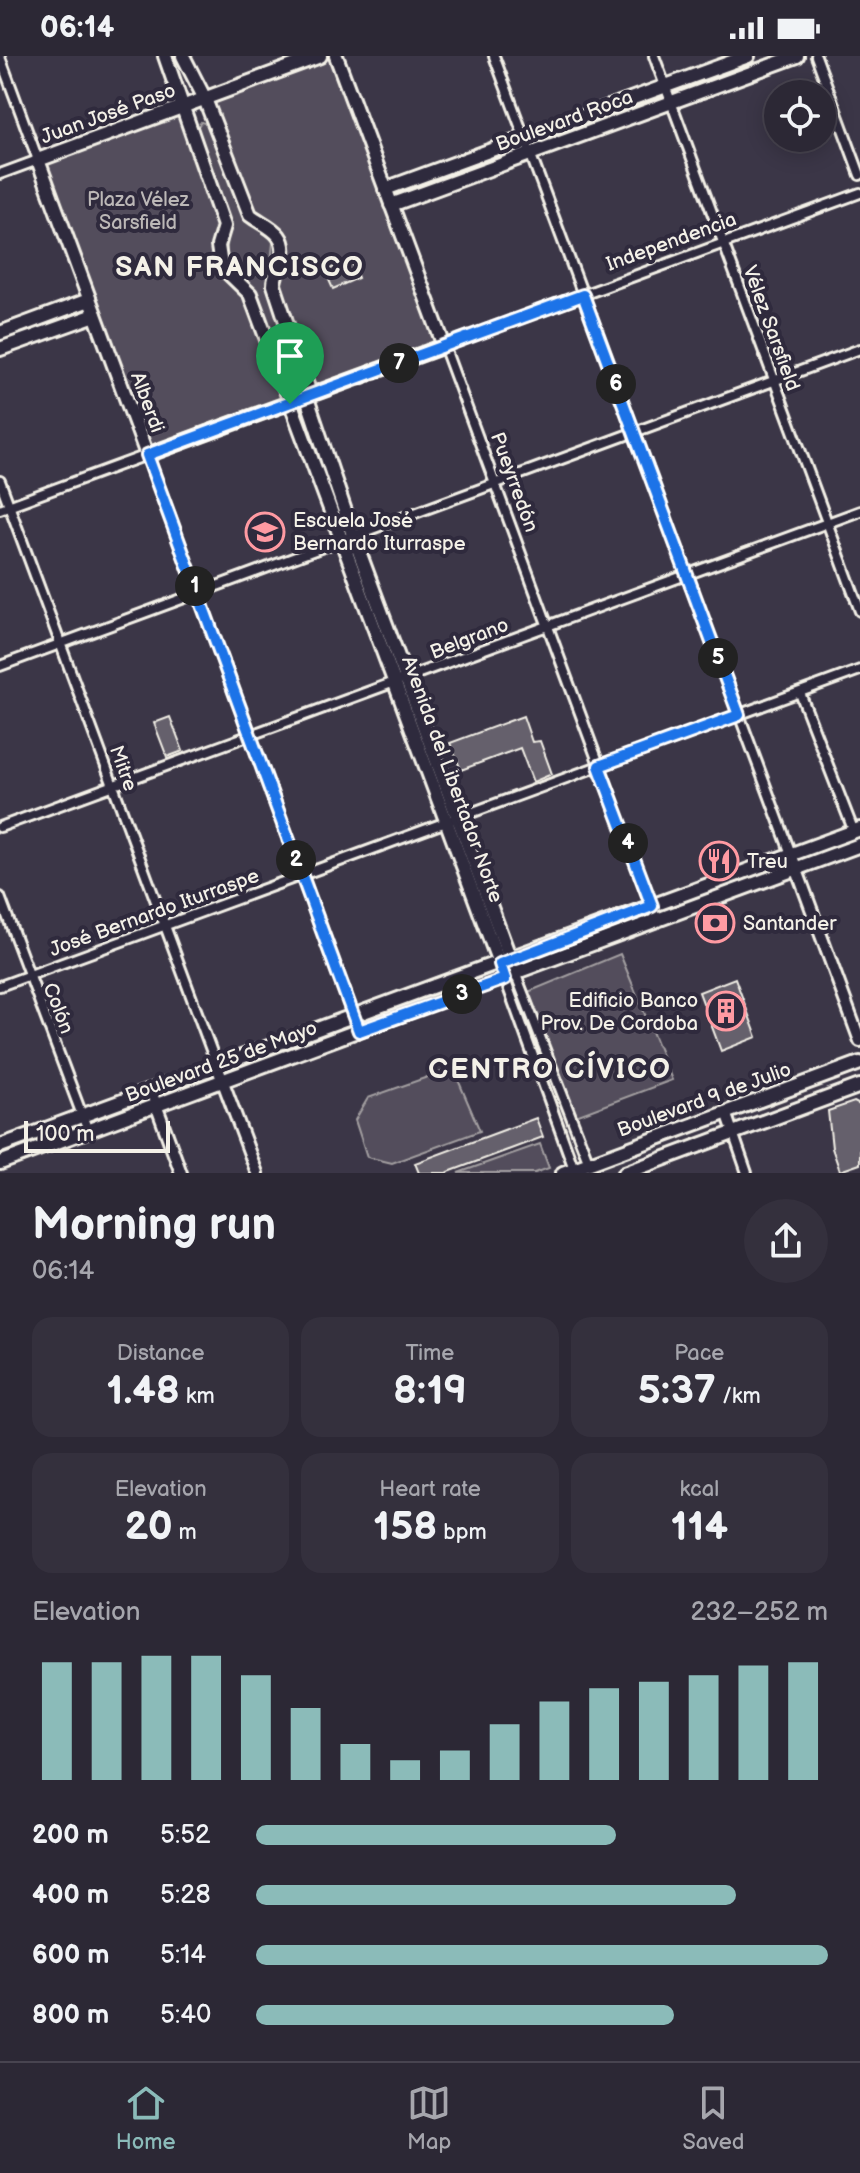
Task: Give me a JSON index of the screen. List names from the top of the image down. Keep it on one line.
{"streets":{"main road":["Juan José Paso","Boulevard Roca","Independencia","Alberdi","Pueyrredón","Avenida del Libertador Norte","Boulevard 25 de Mayo","Boulevard 9 de Julio"],"street":["Vélez Sarsfield","Belgrano","Mitre","José Bernardo Iturraspe","Colón"]},"crossings":[["Juan José Paso","Alberdi"],["Juan José Paso","Avenida del Libertador Norte"],["Boulevard Roca","Vélez Sarsfield"],["Boulevard Roca","Pueyrredón"],["Independencia","Vélez Sarsfield"],["Independencia","Alberdi"],["Independencia","Pueyrredón"],["Independencia","Mitre"],["Independencia","Avenida del Libertador Norte"],["Vélez Sarsfield","Belgrano"],["Alberdi","Belgrano"],["Alberdi","José Bernardo Iturraspe"],["Alberdi","Boulevard 25 de Mayo"],["Pueyrredón","Belgrano"],["Pueyrredón","José Bernardo Iturraspe"],["Pueyrredón","Boulevard 25 de Mayo"],["Belgrano","Mitre"],["Belgrano","Avenida del Libertador Norte"],["Mitre","José Bernardo Iturraspe"],["Mitre","Boulevard 25 de Mayo"],["Avenida del Libertador Norte","José Bernardo Iturraspe"],["Avenida del Libertador Norte","Boulevard 25 de Mayo"],["Avenida del Libertador Norte","Boulevard 9 de Julio"],["José Bernardo Iturraspe","Colón"],["Colón","Boulevard 25 de Mayo"]],"districts":["SAN FRANCISCO","CENTRO CÍVICO"],"parks":["Plaza Vélez Sarsfield"],"places":{"school or university":["Escuela José Bernardo Iturraspe"],"restaurant":["Treu"],"bank":["Santander"],"building":["Edificio Banco Prov. De Cordoba"]},"scale_bar":"100 m","page":{"status":"06:14","pins":["7","6","1","5","4","2","3"],"scale":"100 m","heading":["Morning run","06:14"],"stats":[["Distance","1.48 km"],["Time","8:19"],["Pace","5:37 /km"],["Elevation","20 m"],["Heart rate","158 bpm"],["kcal","114"]],"chart":["Elevation","232–252 m"],"list":[{"name":"200 m","note":"5:52"},{"name":"400 m","note":"5:28"},{"name":"600 m","note":"5:14"},{"name":"800 m","note":"5:40"}],"tabs":["Home","Map","Saved"]}}
